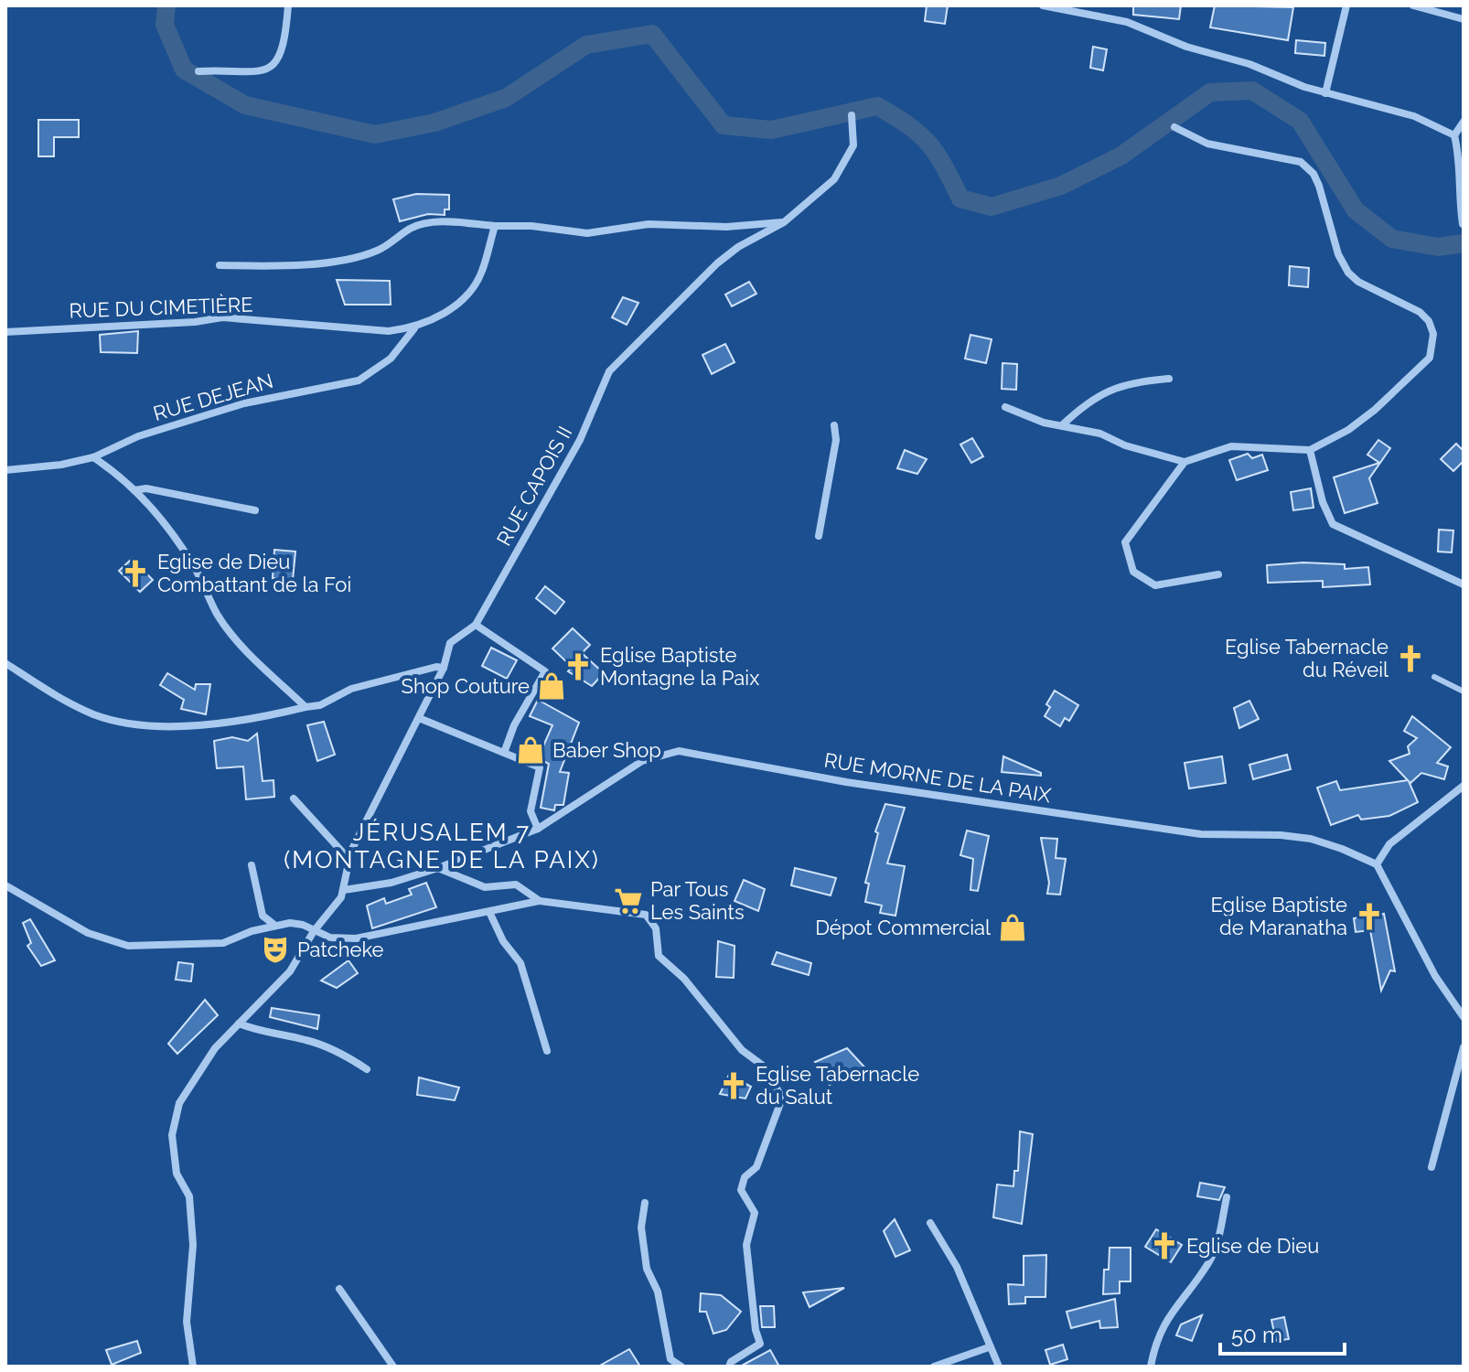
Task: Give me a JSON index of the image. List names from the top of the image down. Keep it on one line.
{"streets":{"street":["RUE DU CIMETIÈRE","RUE DEJEAN","RUE CAPOIS II","RUE MORNE DE LA PAIX"]},"crossings":[["RUE DU CIMETIÈRE","RUE DEJEAN"],["RUE CAPOIS II","RUE MORNE DE LA PAIX"]],"districts":["JÉRUSALEM 7 (MONTAGNE DE LA PAIX)"],"places":{"church":["Eglise de Dieu Combattant de la Foi","Eglise Tabernacle du Réveil","Eglise Baptiste Montagne la Paix","Eglise Baptiste de Maranatha","Eglise Tabernacle du Salut","Eglise de Dieu"],"shop":["Shop Couture","Baber Shop","Dépot Commercial"],"supermarket":["Par Tous Les Saints"],"theatre":["Patcheke"]},"scale_bar":"50 m"}
